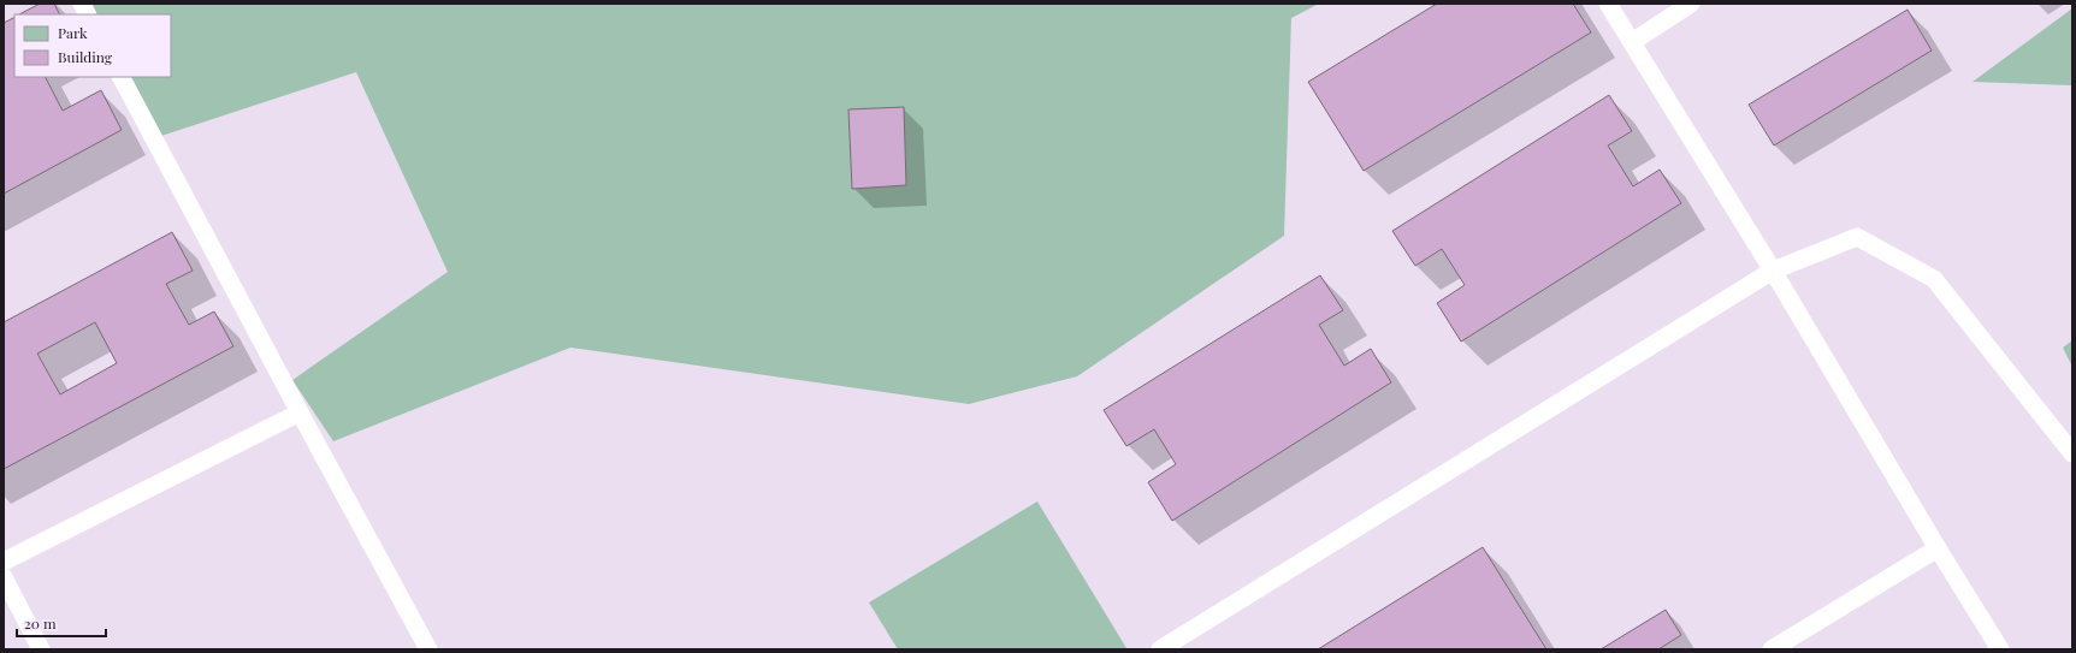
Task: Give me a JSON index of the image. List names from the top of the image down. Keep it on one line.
{"legend":["Park","Building"],"scale_bar":"20 m"}
